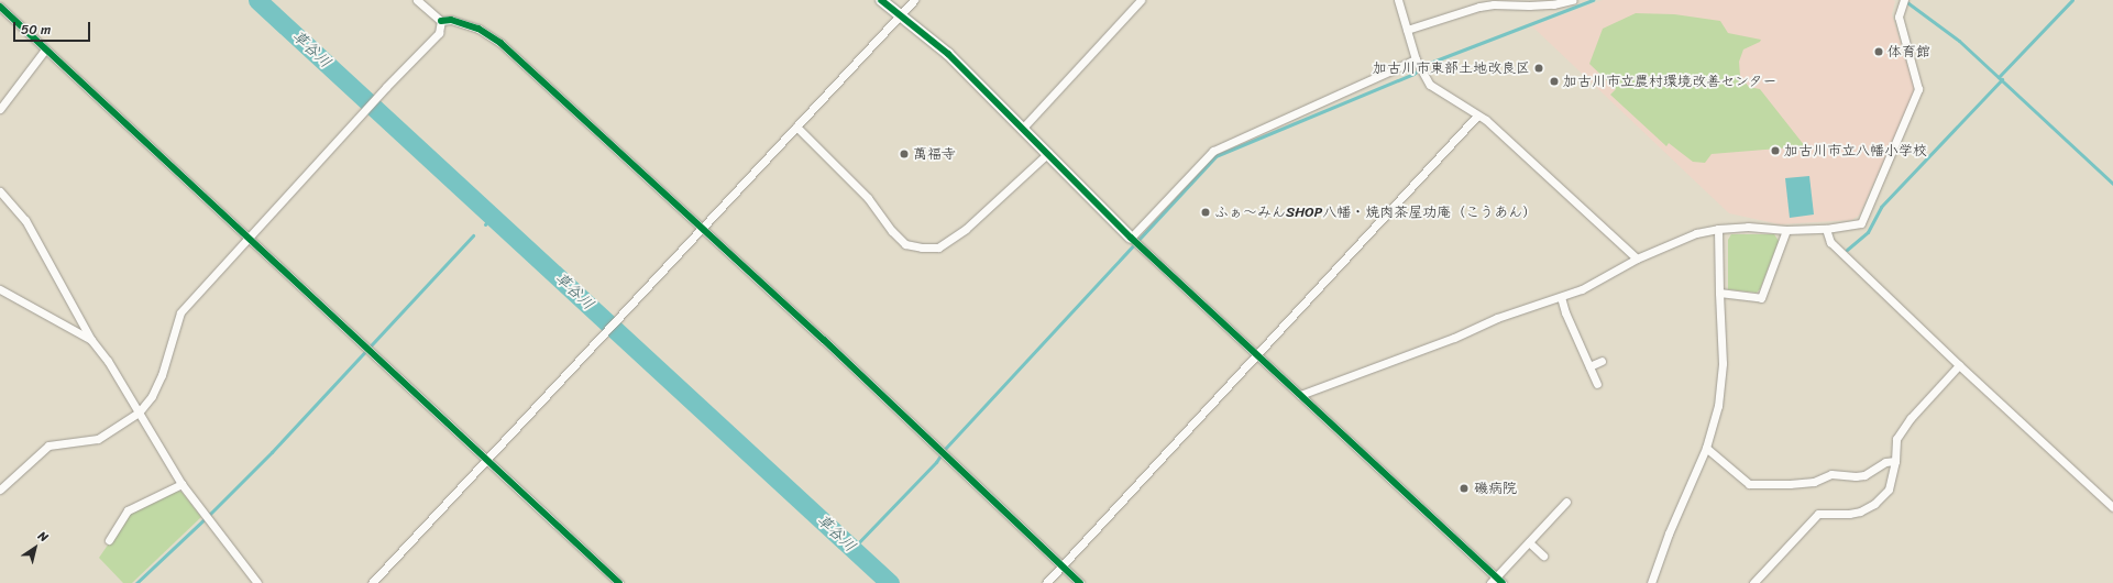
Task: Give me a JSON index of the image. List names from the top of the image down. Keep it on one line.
{"water":["草谷川"],"places":["体育館","加古川市東部土地改良区","加古川市立農村環境改善センター","加古川市立八幡小学校","萬福寺","ふぁ～みんSHOP八幡・焼肉茶屋功庵（こうあん）","磯病院"],"scale_bar":"50 m","north":"top right"}
